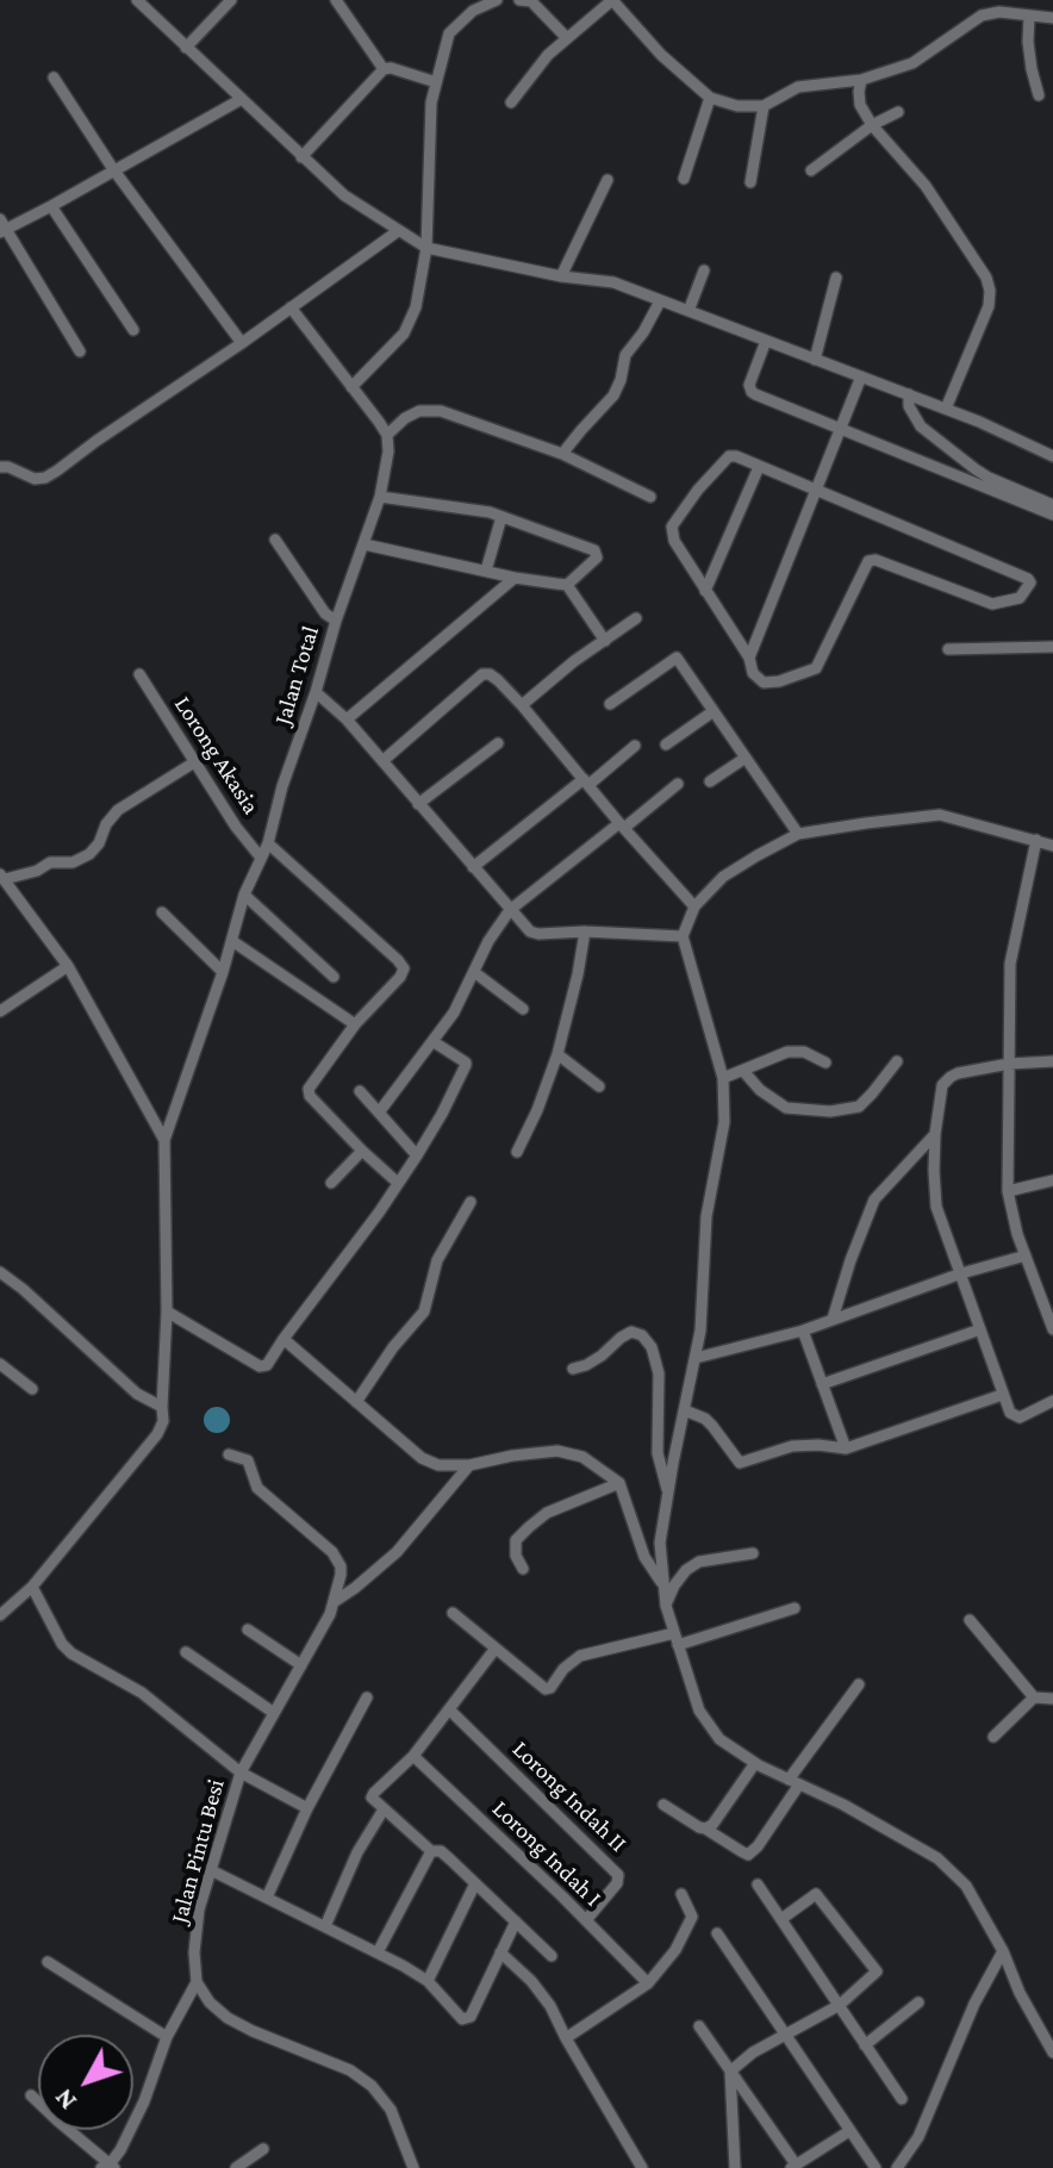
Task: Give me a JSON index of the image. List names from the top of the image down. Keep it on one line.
{"streets":{"street":["Jalan Total","Lorong Akasia","Lorong Indah II","Jalan Pintu Besi","Lorong Indah I"]},"crossings":[["Jalan Total","Lorong Akasia"],["Lorong Indah II","Lorong Indah I"]],"north":"bottom left"}
